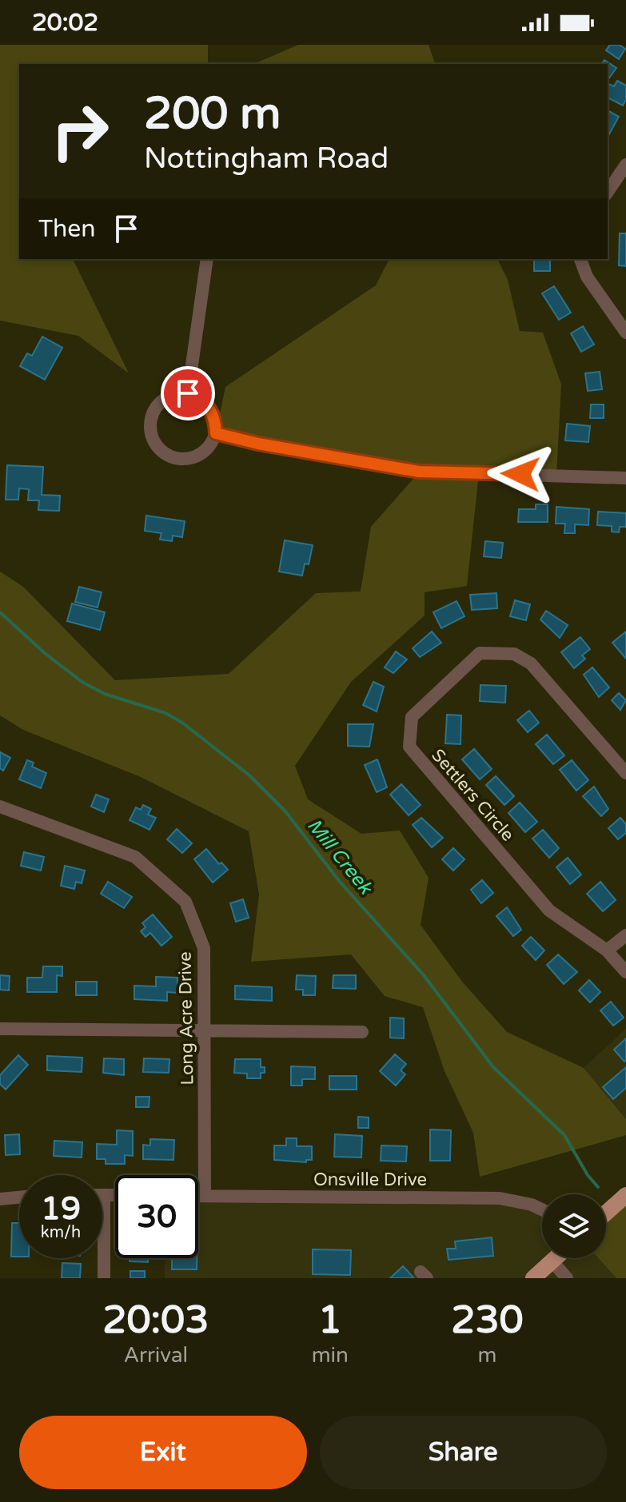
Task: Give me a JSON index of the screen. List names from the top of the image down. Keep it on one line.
{"streets":{"street":["Settlers Circle","Long Acre Drive","Onsville Drive"]},"crossings":[["Long Acre Drive","Onsville Drive"]],"water":["Mill Creek"],"page":{"status":"20:02","turn":["200 m","Nottingham Road"],"then":"Then","speed":"19 km/h","limit":"30","eta":["20:03","Arrival","1","min","230","m"],"buttons":["Exit","Share"]}}
